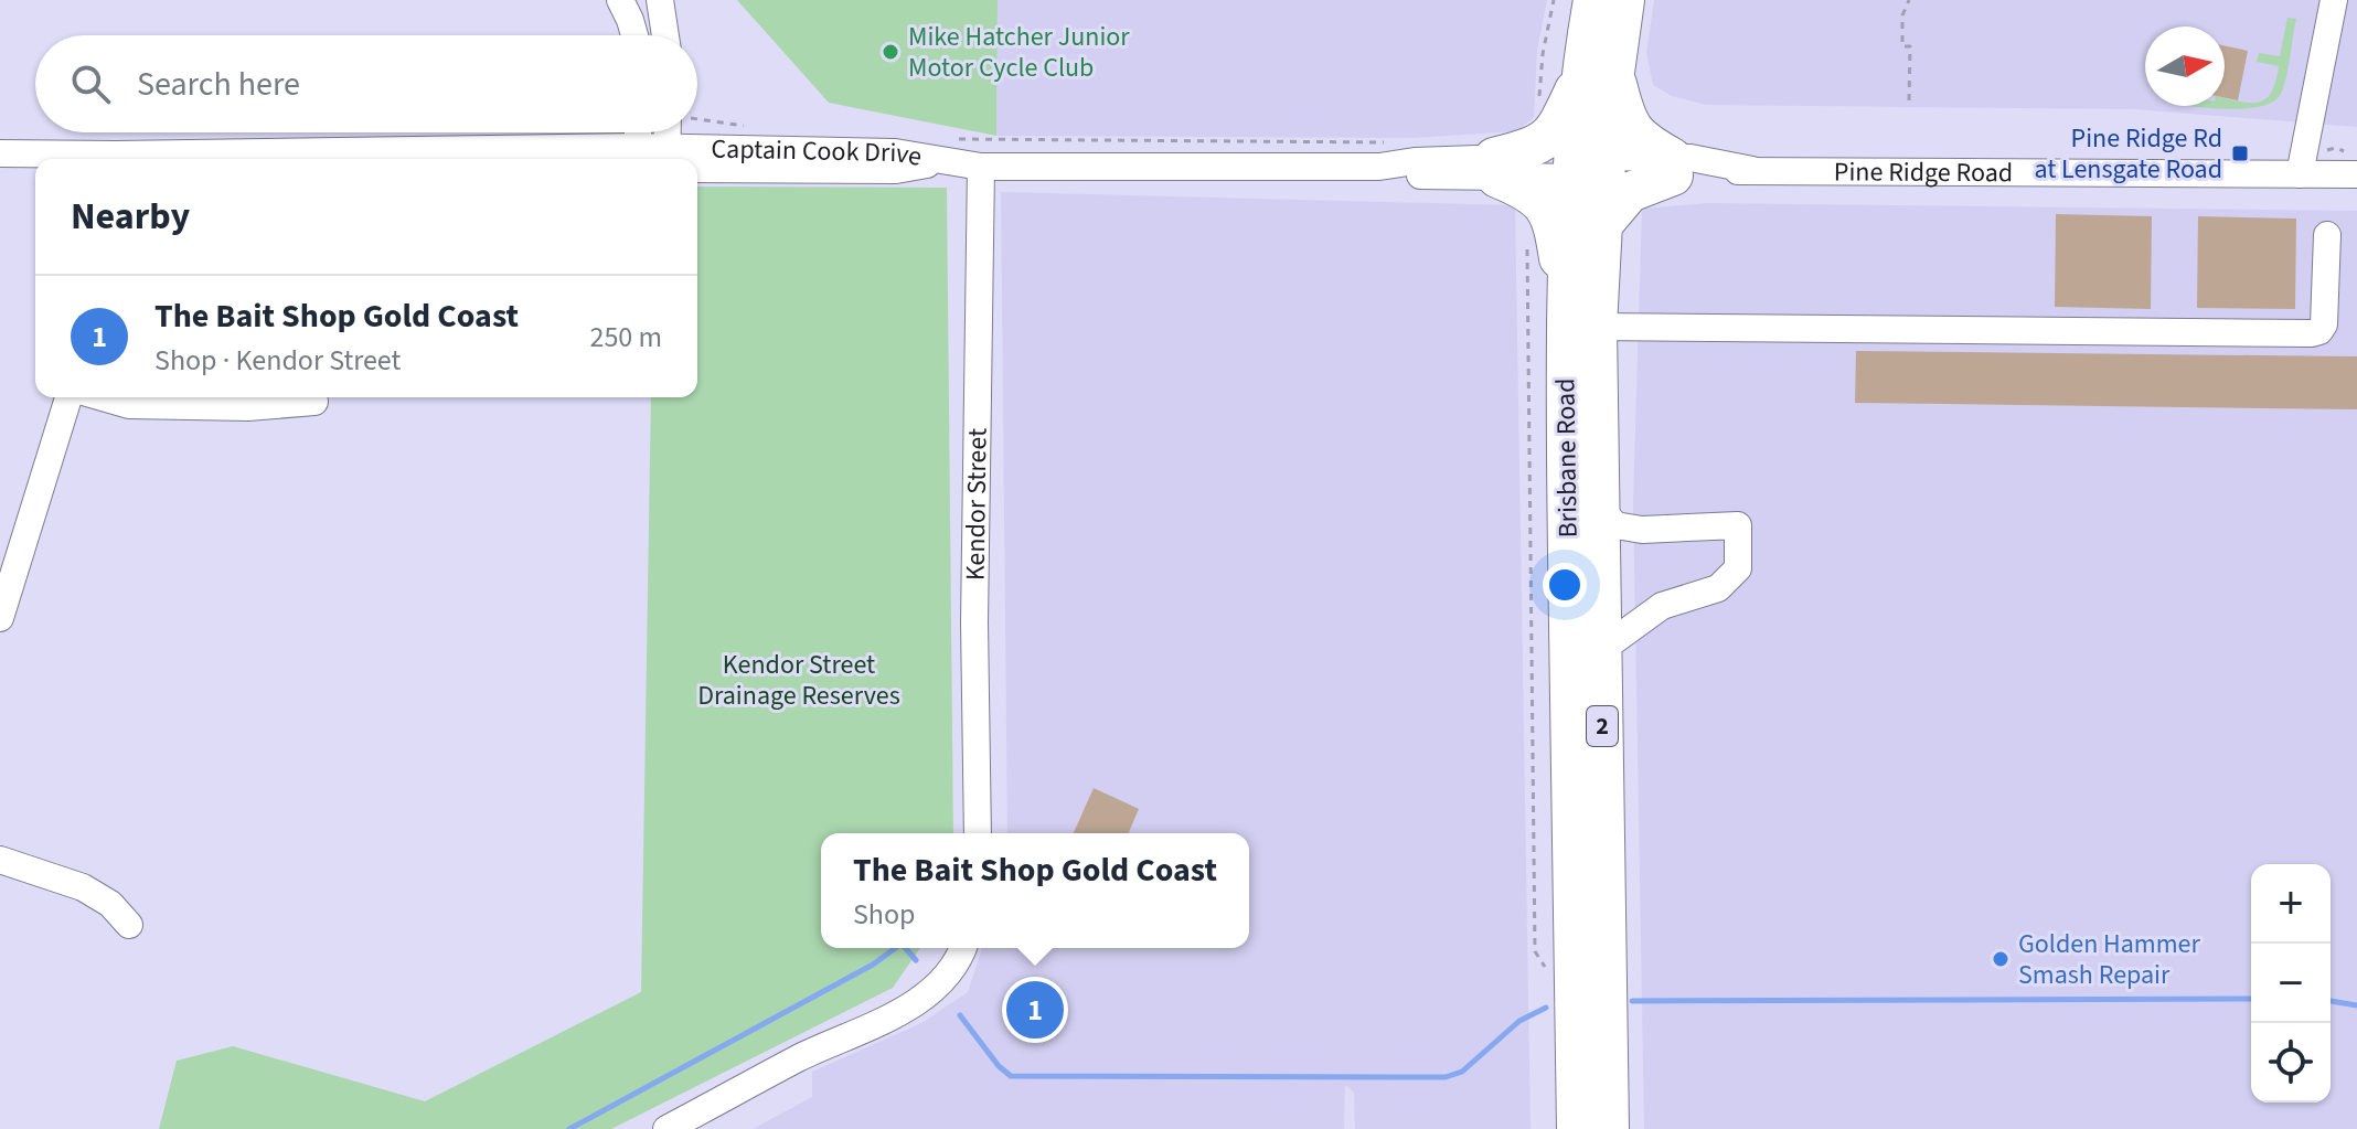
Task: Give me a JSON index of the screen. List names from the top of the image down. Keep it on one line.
{"streets":{"highway":["Brisbane Road","2"],"street":["Captain Cook Drive","Pine Ridge Road","Kendor Street"]},"crossings":[["Captain Cook Drive","Kendor Street"],["Pine Ridge Road","Brisbane Road"]],"parks":["Kendor Street Drainage Reserves"],"places":{"other":["Mike Hatcher Junior Motor Cycle Club","Golden Hammer Smash Repair"],"transit":["Pine Ridge Rd at Lensgate Road"]},"north":"right","page":{"search":"Search here","heading":"Nearby","list":[{"mark":"1","name":"The Bait Shop Gold Coast","note":"Shop · Kendor Street","value":"250 m"}],"popup":["The Bait Shop Gold Coast","Shop"],"map_buttons":["+","−"],"pins":"1"}}
